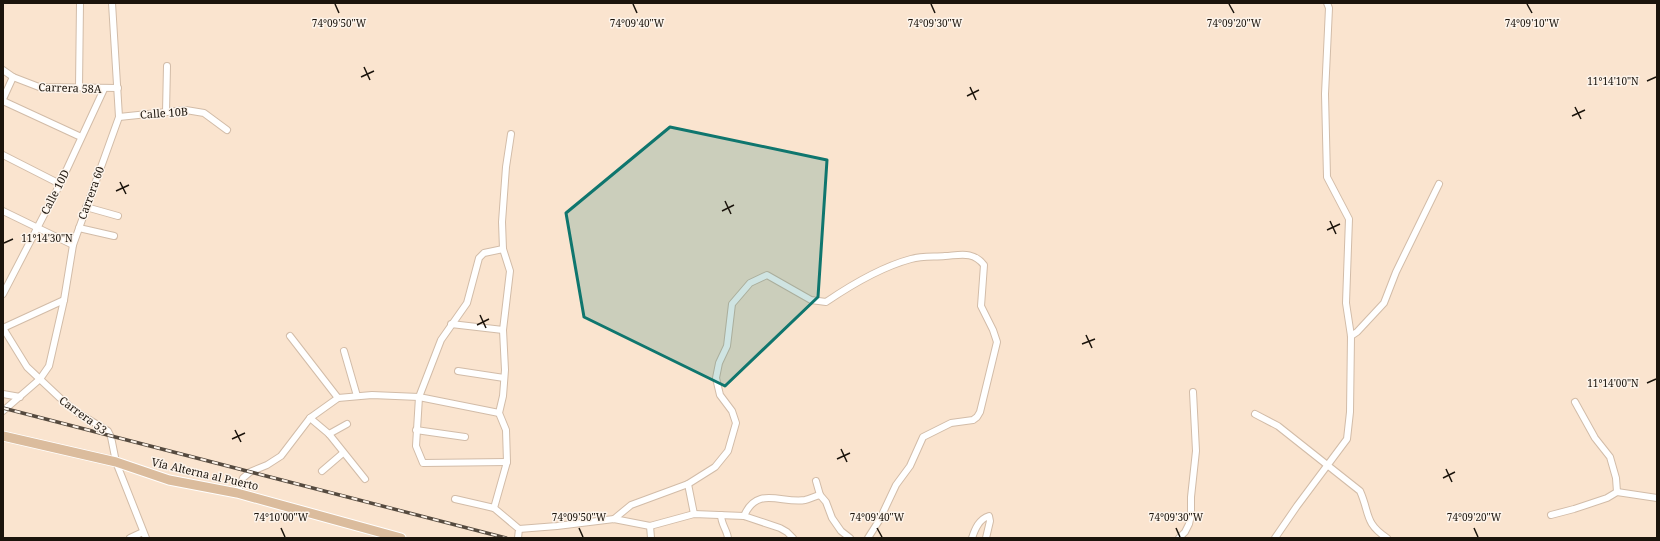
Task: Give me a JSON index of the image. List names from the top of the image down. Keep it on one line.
{"streets":{"main road":["Vía Alterna al Puerto"],"street":["Carrera 58A","Calle 10B","Calle 10D","Carrera 60","Carrera 53"]},"crossings":[["Carrera 58A","Calle 10D"],["Carrera 58A","Carrera 60"],["Calle 10B","Carrera 60"],["Carrera 60","Carrera 53"],["Carrera 53","Vía Alterna al Puerto"]],"coordinates":["74°09'50\"W","74°09'40\"W","74°09'30\"W","74°09'20\"W","74°09'10\"W","11°14'10\"N","11°14'30\"N","11°14'00\"N","74°10'00\"W"]}
